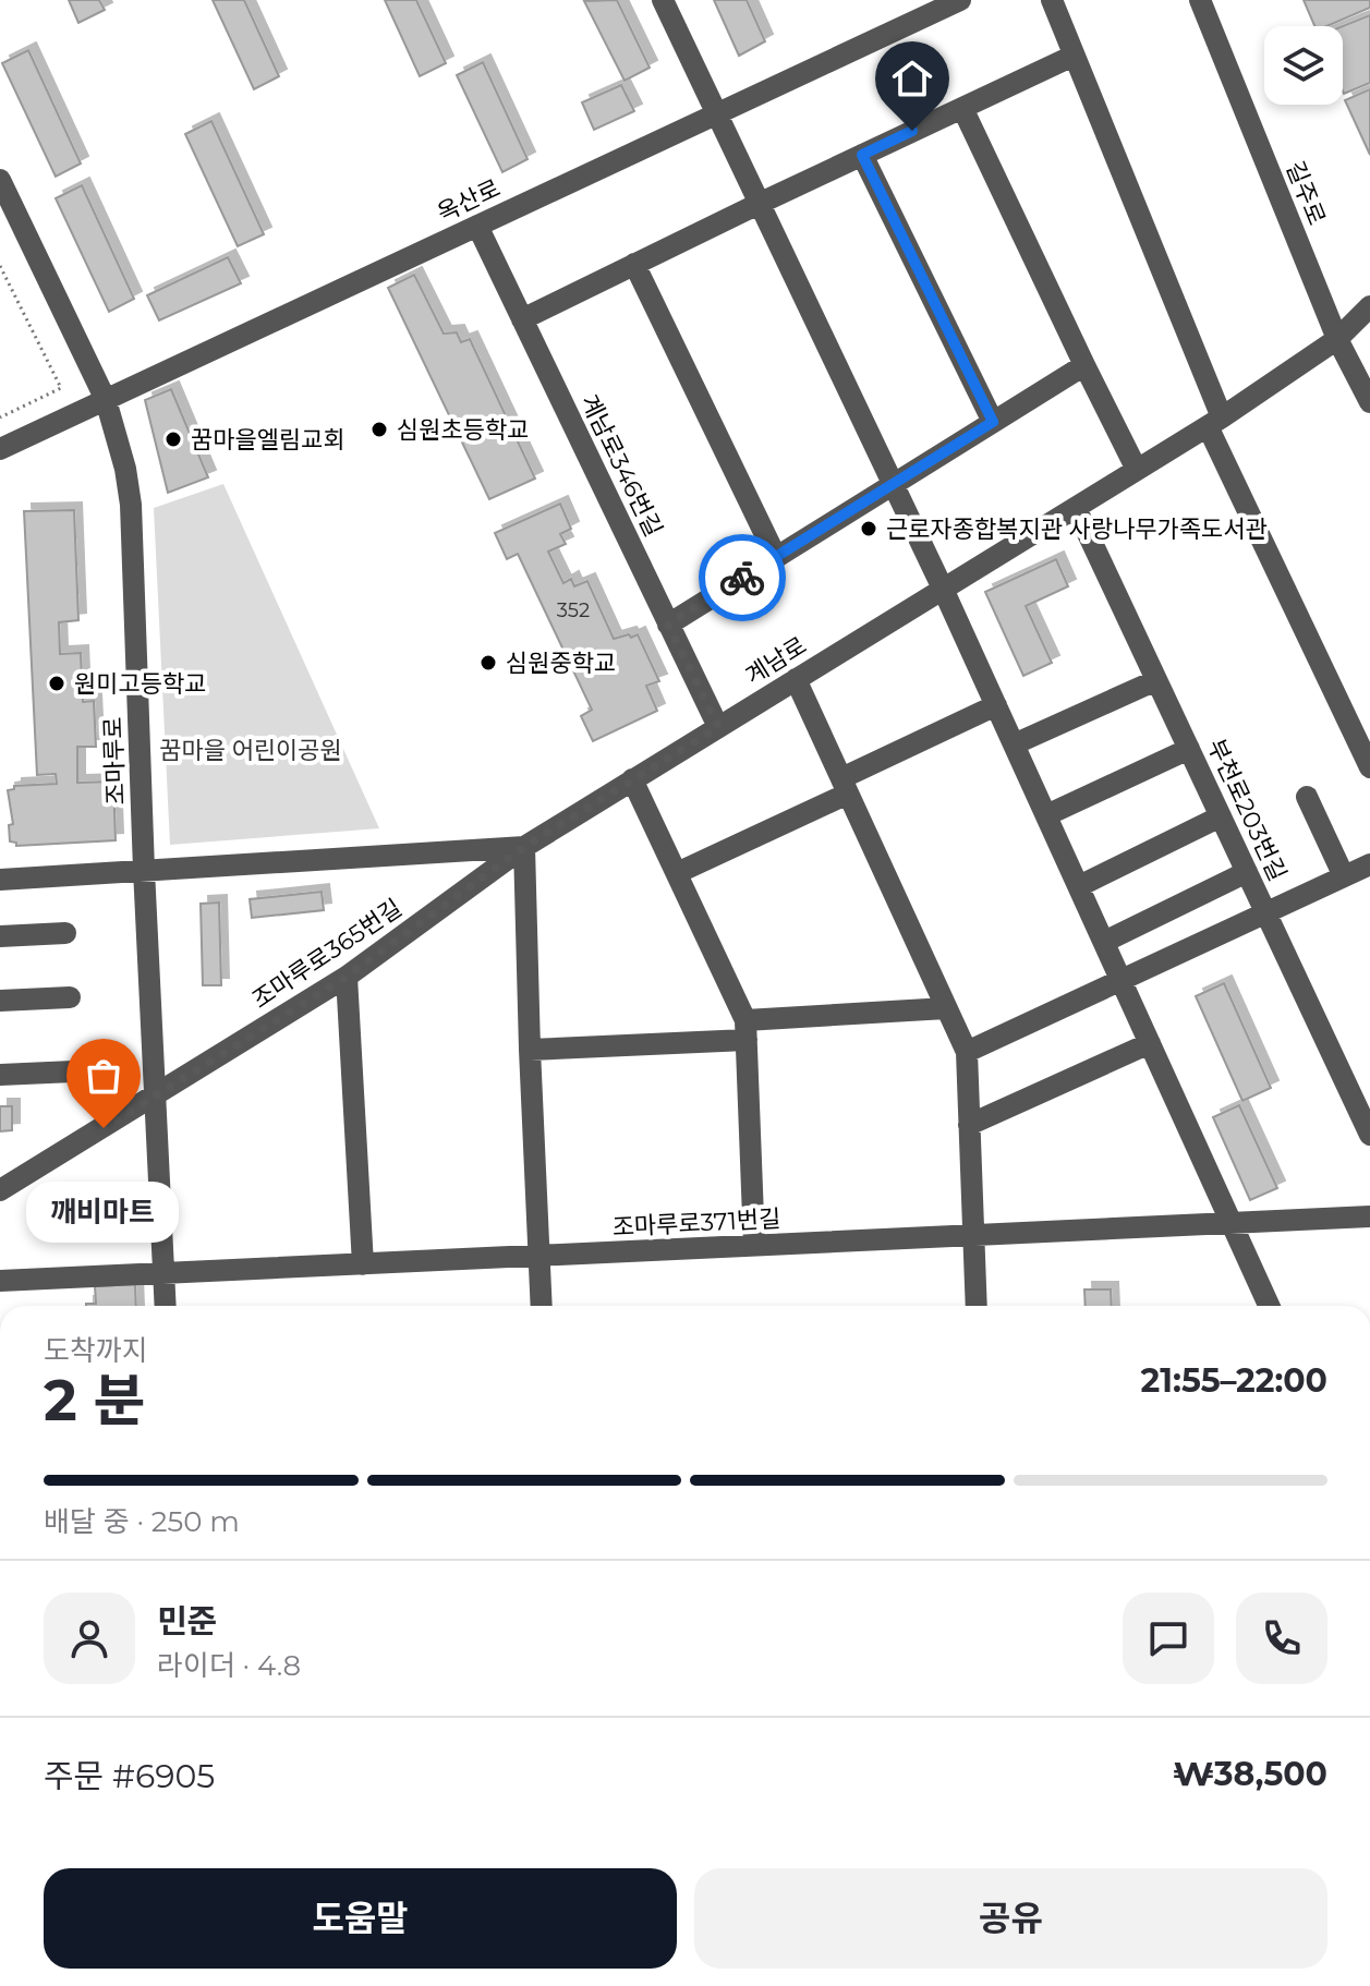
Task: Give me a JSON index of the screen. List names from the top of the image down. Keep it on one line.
{"streets":{"street":["길주로","옥산로","계남로346번길","계남로","조마루로","부천로203번길","조마루로365번길","조마루로371번길"]},"crossings":[["길주로","계남로"],["옥산로","계남로346번길"],["옥산로","조마루로"],["계남로346번길","계남로"],["계남로","조마루로"],["계남로","부천로203번길"],["계남로","조마루로365번길"],["조마루로","조마루로365번길"],["조마루로","조마루로371번길"]],"parks":["꿈마을 어린이공원"],"places":["심원초등학교","꿈마을엘림교회","근로자종합복지관 사랑나무가족도서관","심원중학교","원미고등학교","깨비마트"],"house_numbers":["352"],"page":{"bubble":"깨비마트","heading":["2 분","도착까지","21:55–22:00"],"panel":["민준","라이더 · 4.8","주문 #6905","₩38,500"],"bar":"배달 중 · 250 m","buttons":["도움말","공유"]}}
